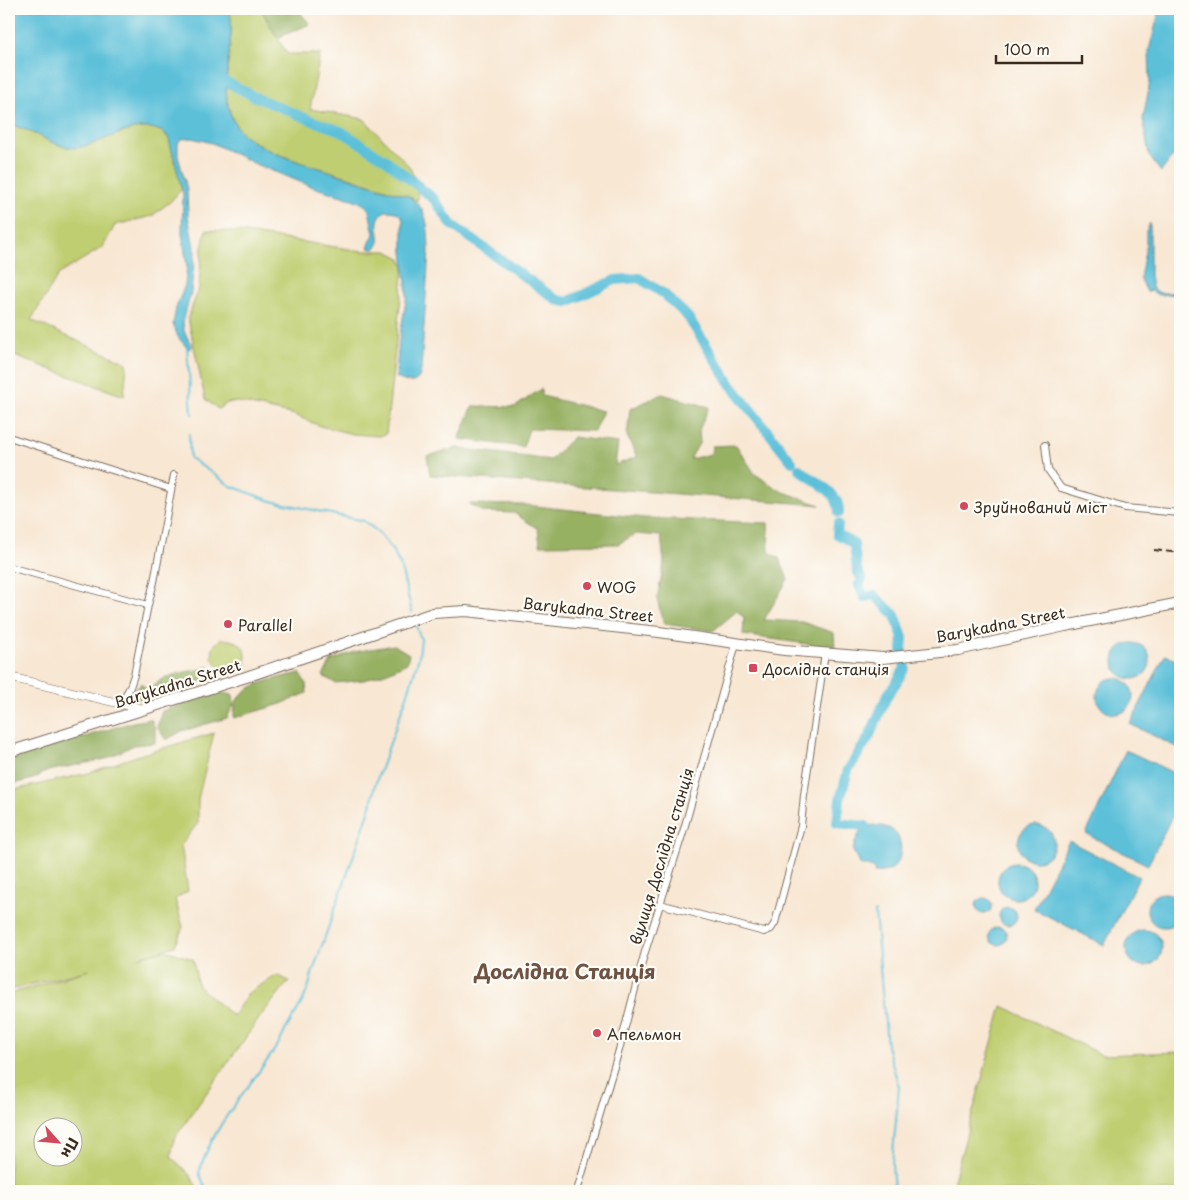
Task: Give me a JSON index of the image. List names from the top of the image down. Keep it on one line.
{"streets":{"main road":["Barykadna Street"],"street":["вулиця Дослідна станція"]},"crossings":[["Barykadna Street","вулиця Дослідна станція"]],"districts":["Дослідна Станція"],"places":{"other":["Зруйнований міст","WOG","Parallel","Апельмон"],"transit":["Дослідна станція"]},"scale_bar":"100 m","north":"bottom right"}
